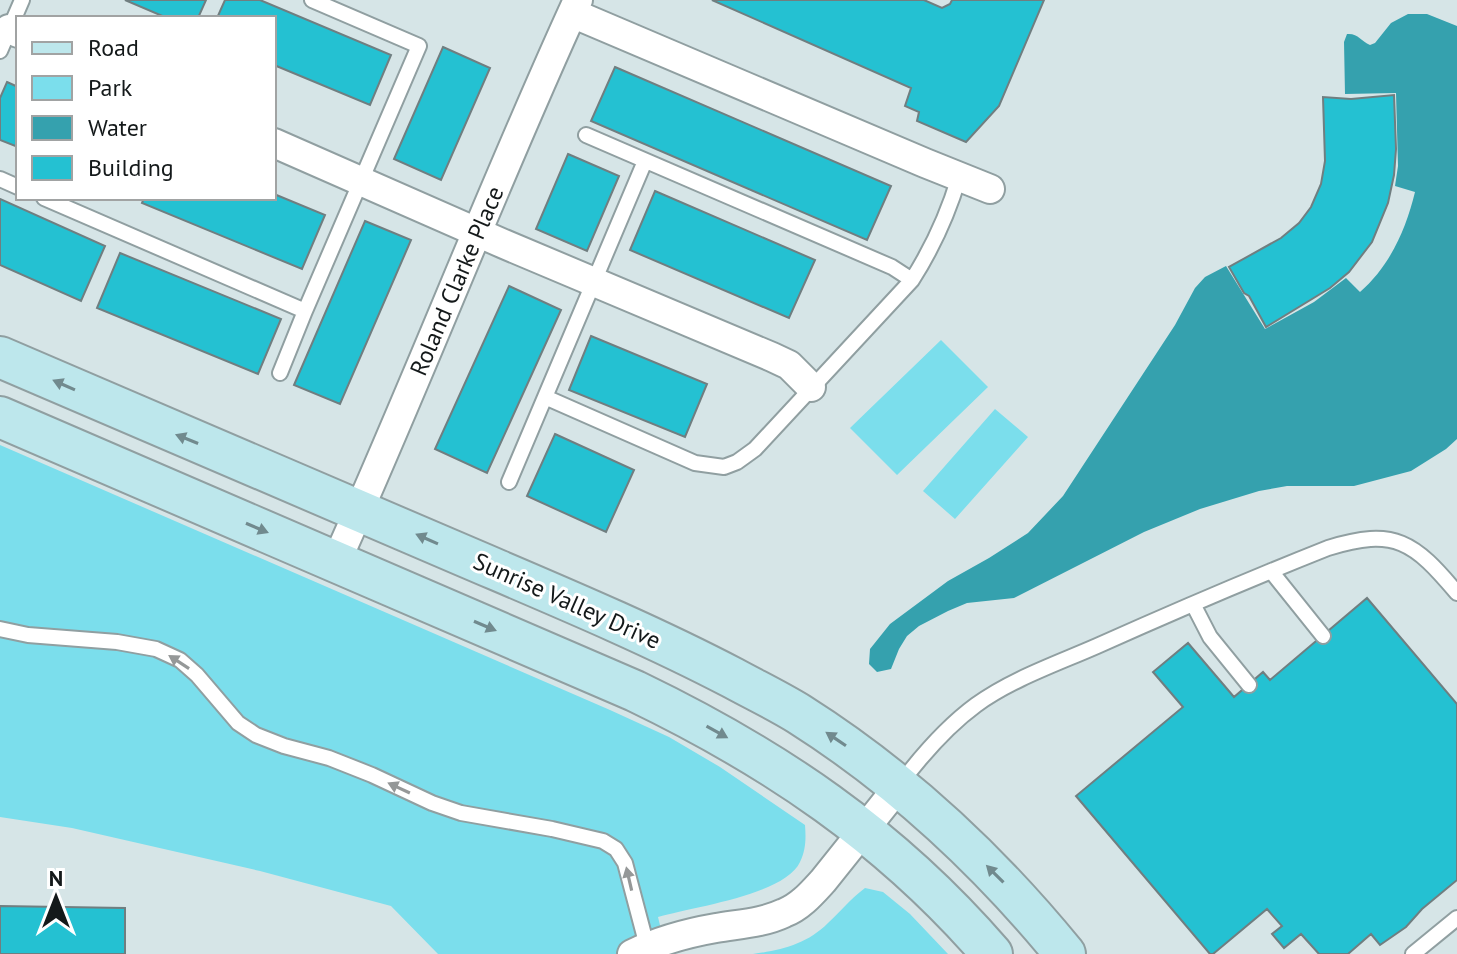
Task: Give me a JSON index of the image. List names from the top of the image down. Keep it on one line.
{"streets":{"main road":["Sunrise Valley Drive"],"street":["Roland Clarke Place"]},"crossings":[["Roland Clarke Place","Sunrise Valley Drive"]],"legend":["Road","Park","Water","Building"],"north":"top"}
